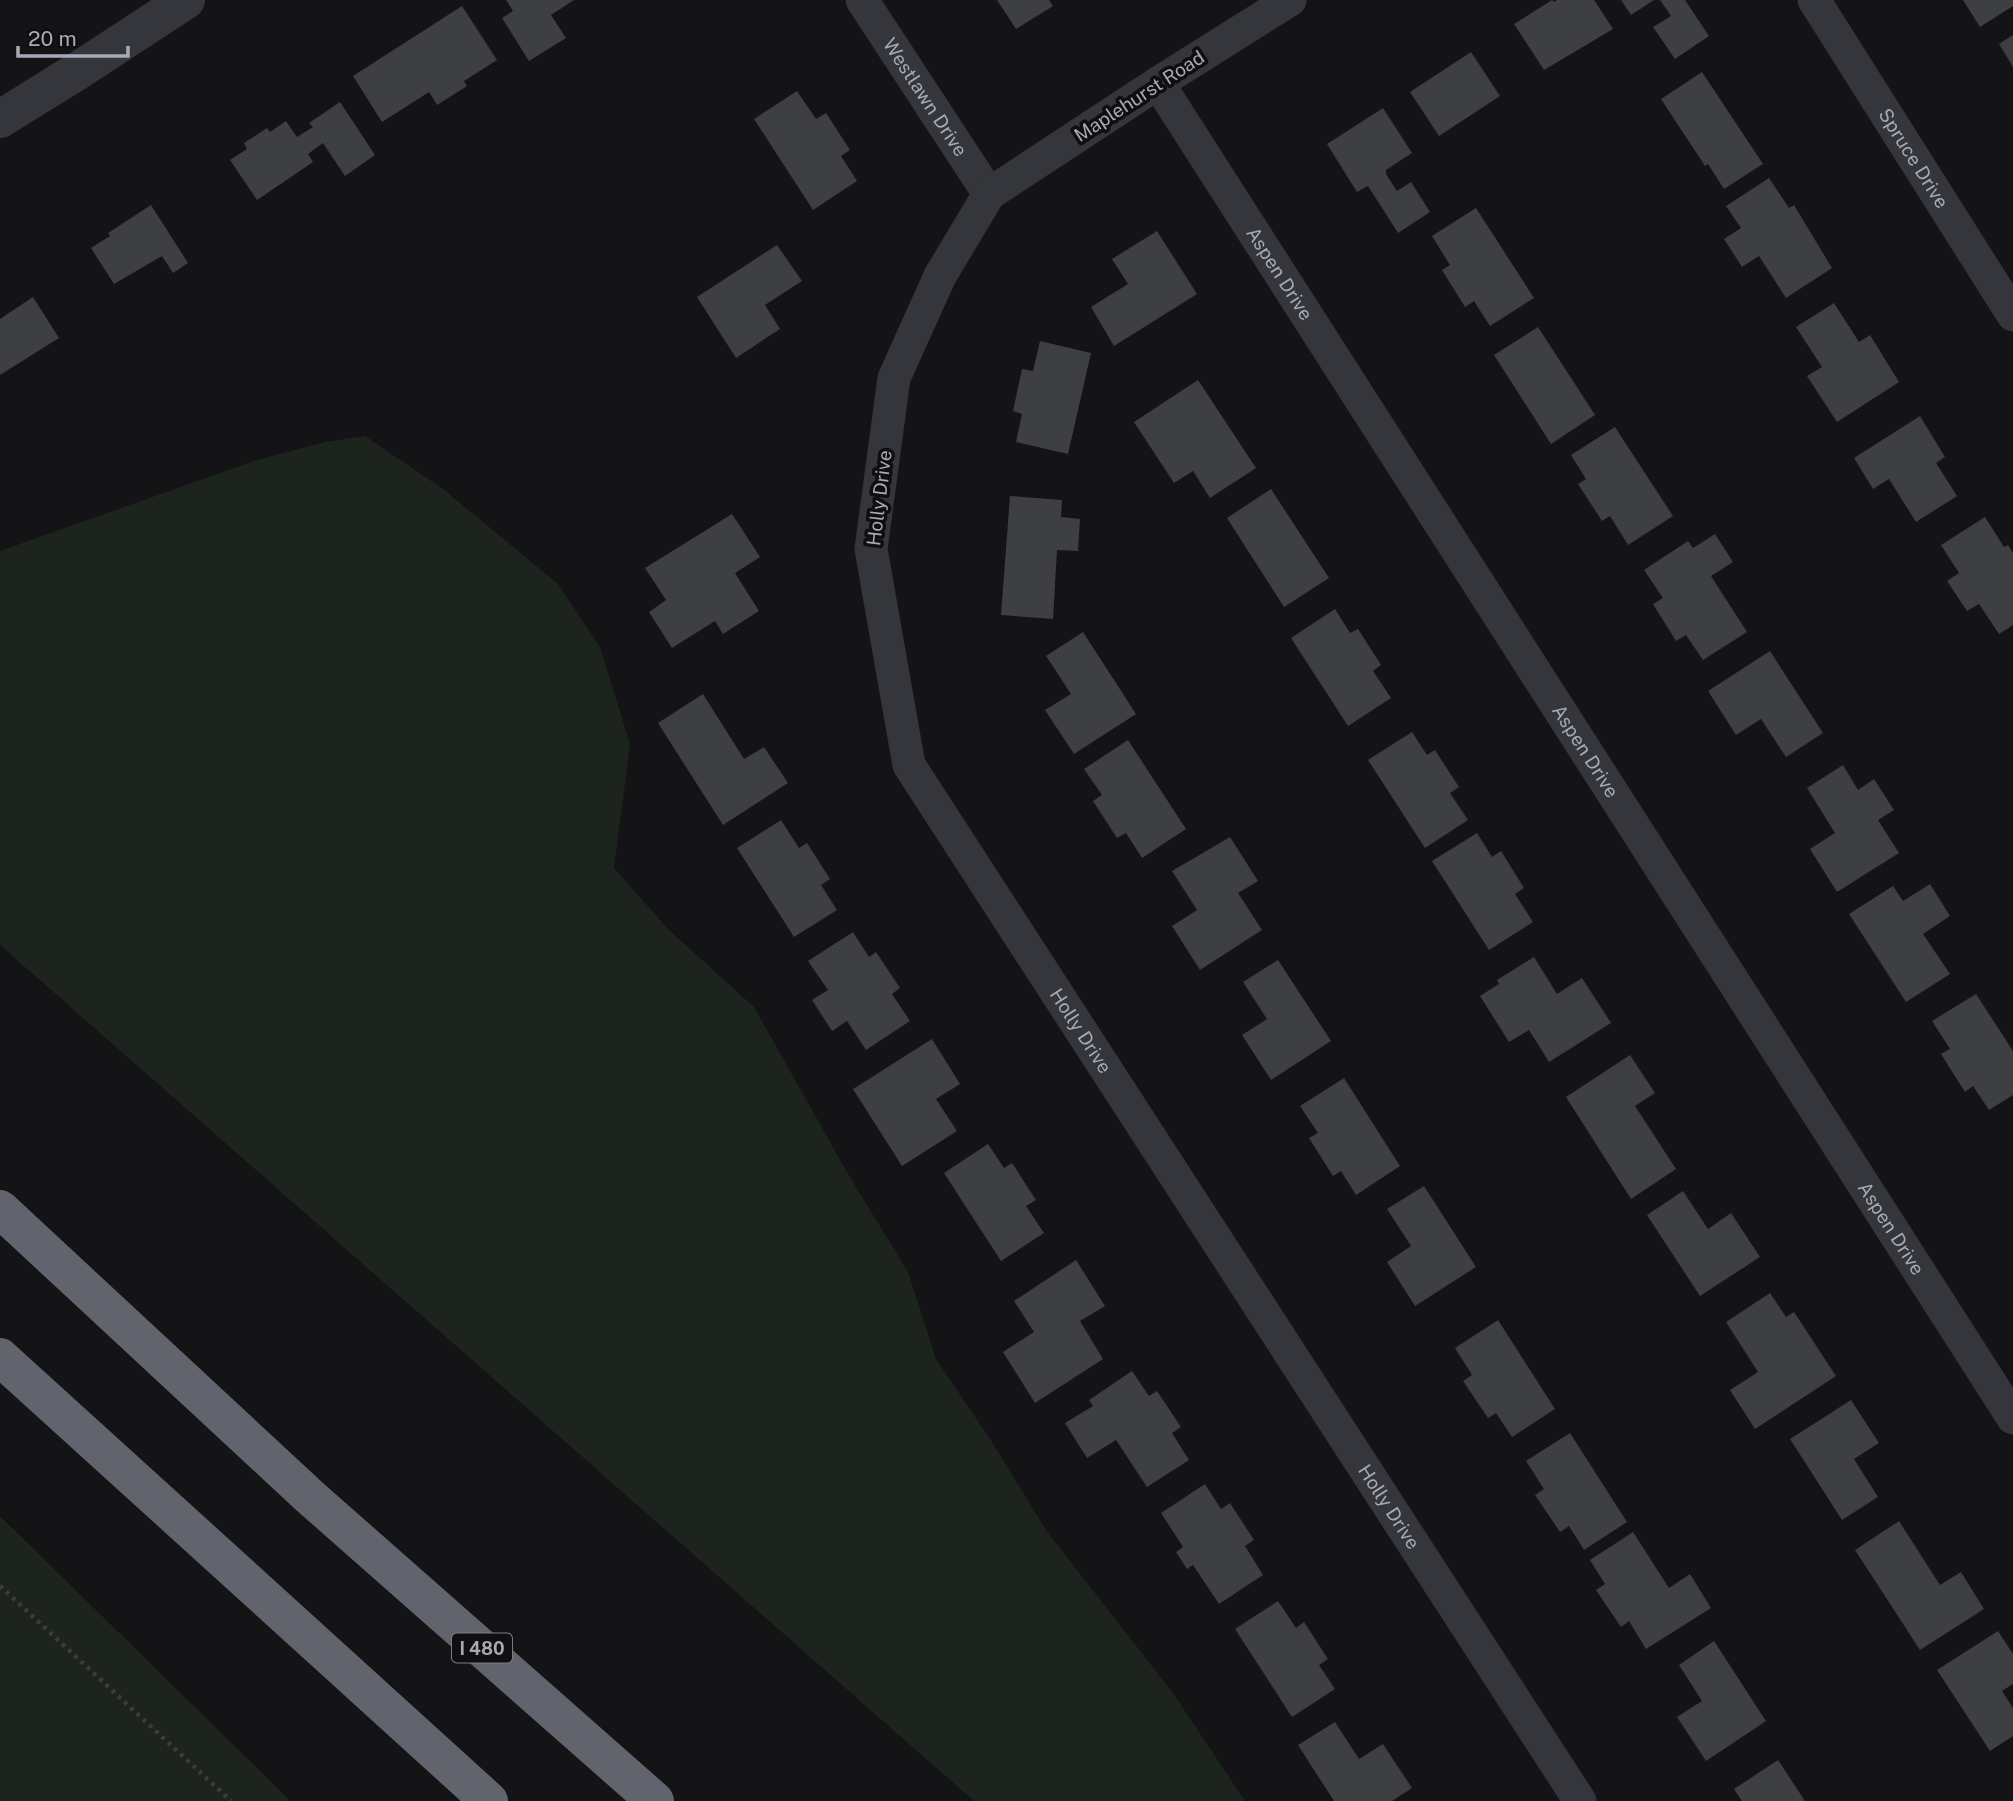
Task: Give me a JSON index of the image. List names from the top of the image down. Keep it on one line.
{"streets":{"highway":["I 480"],"street":["Maplehurst Road","Westlawn Drive","Spruce Drive","Aspen Drive","Holly Drive"]},"crossings":[["Maplehurst Road","Westlawn Drive"],["Maplehurst Road","Aspen Drive"],["Maplehurst Road","Holly Drive"],["Westlawn Drive","Holly Drive"]],"scale_bar":"20 m"}
